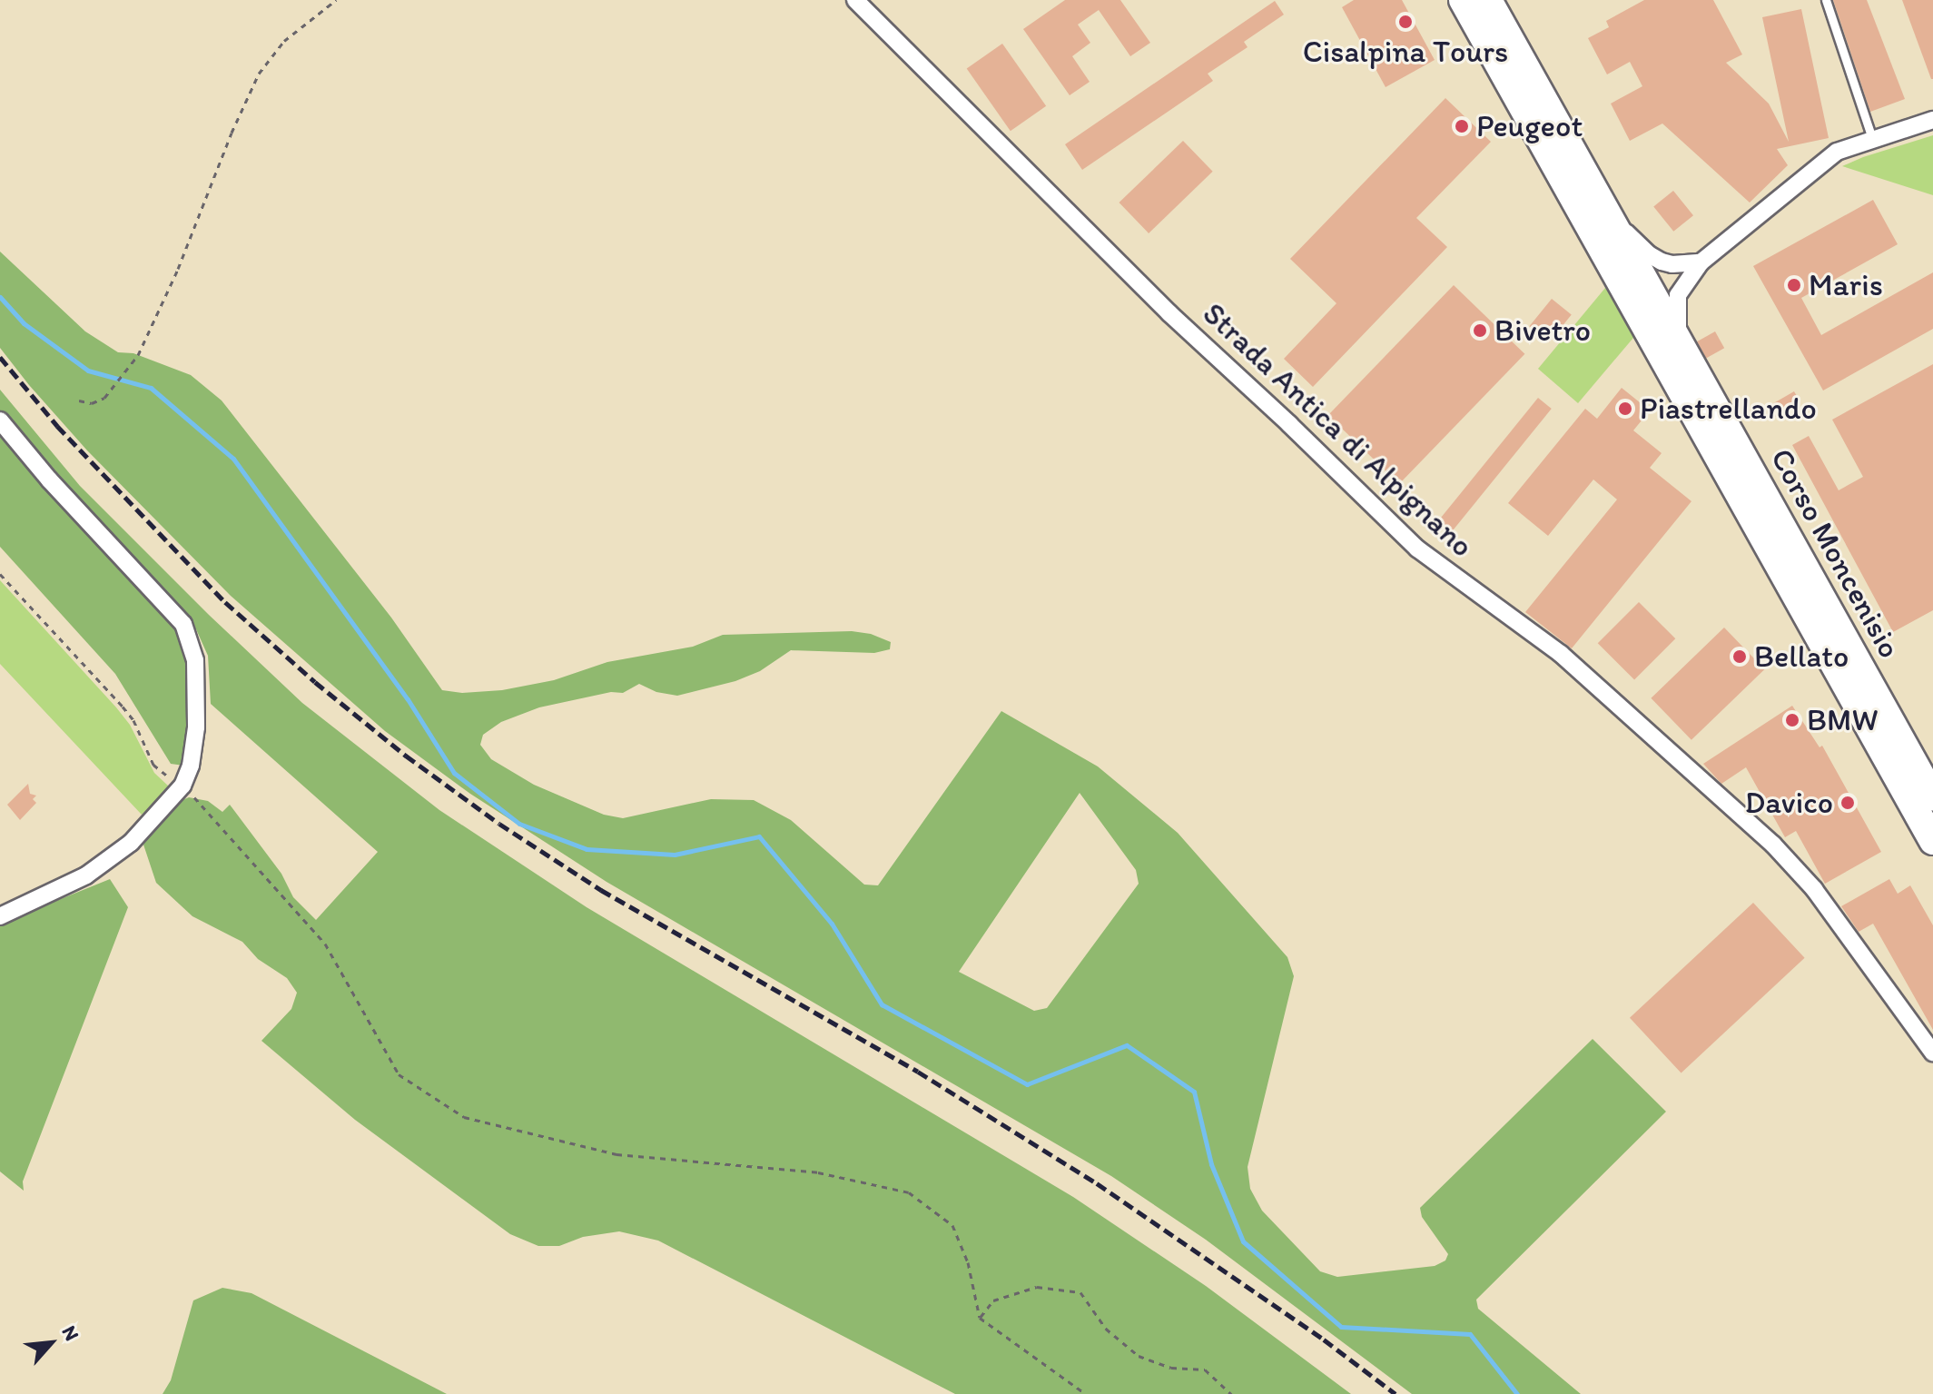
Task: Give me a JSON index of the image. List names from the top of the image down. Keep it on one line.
{"streets":{"main road":["Corso Moncenisio"],"street":["Strada Antica di Alpignano"]},"places":["Cisalpina Tours","Peugeot","Maris","Bivetro","Piastrellando","Bellato","BMW","Davico"],"north":"top right"}
